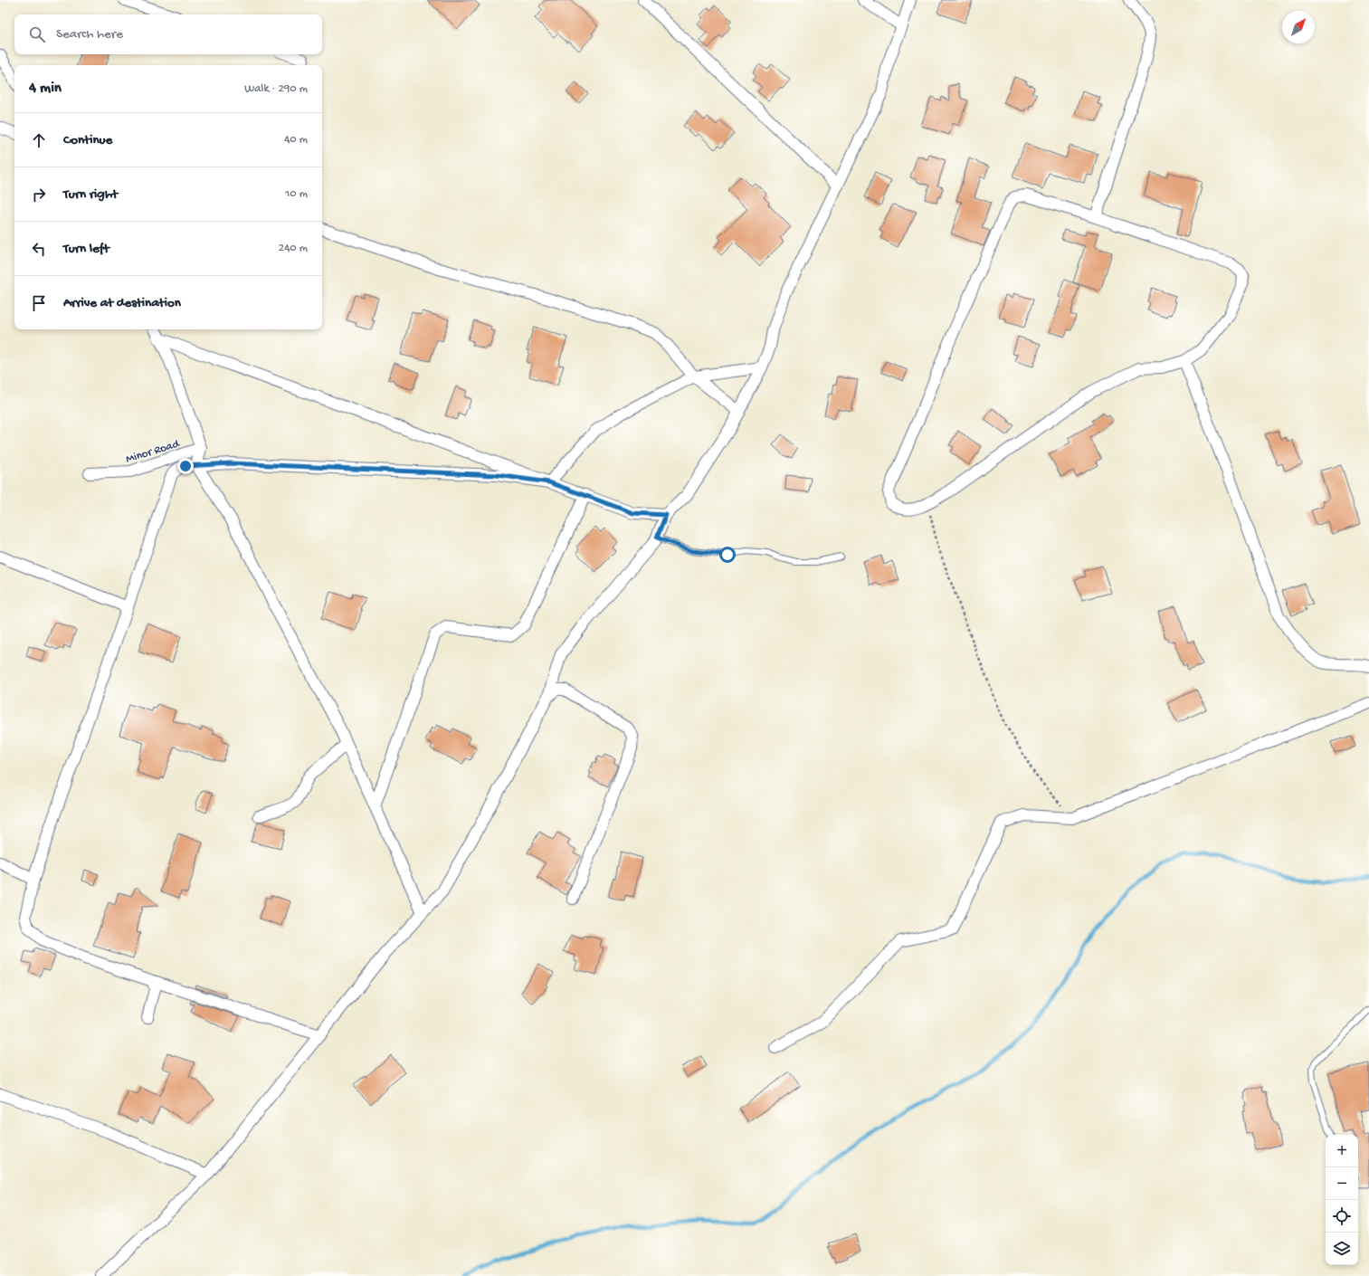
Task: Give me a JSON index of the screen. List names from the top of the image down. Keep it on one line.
{"streets":{"street":["Minor Road"]},"north":"top right","page":{"search":"Search here","heading":["4 min","Walk · 290 m"],"list":[["Continue","40 m"],["Turn right","10 m"],["Turn left","240 m"],"Arrive at destination"],"map_buttons":["+","−"]}}
